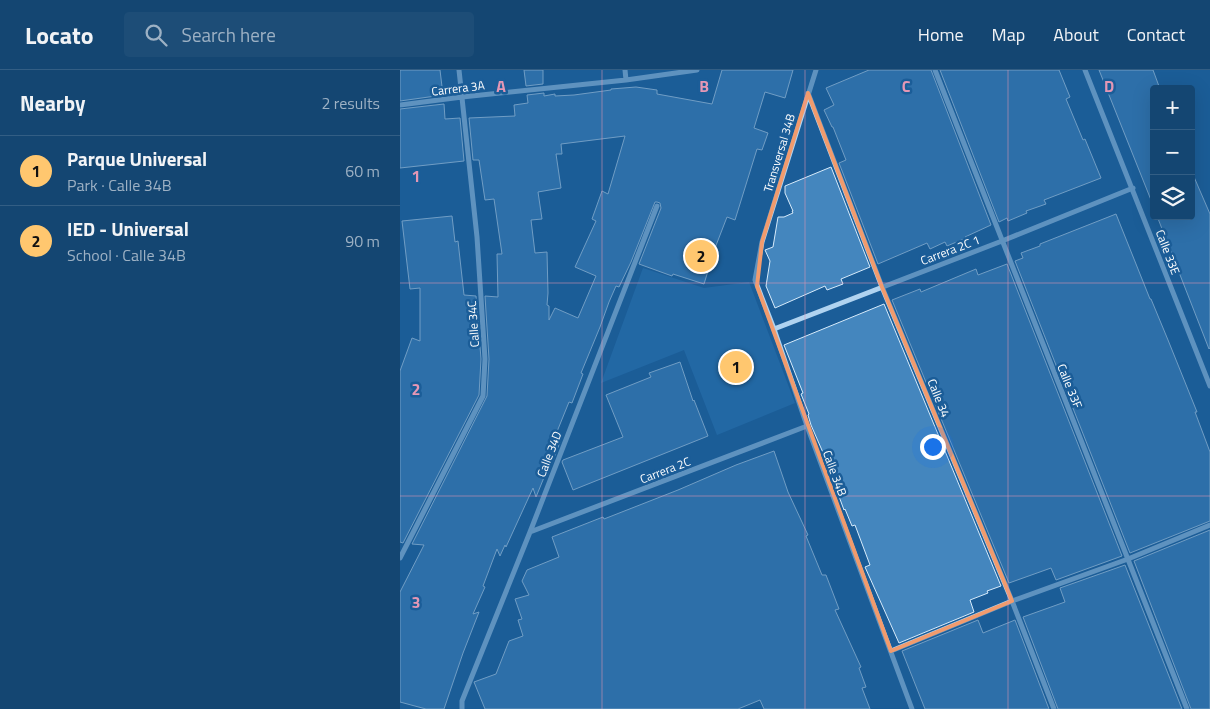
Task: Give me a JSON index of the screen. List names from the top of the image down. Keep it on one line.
{"streets":{"street":["Carrera 3A","Transversal 34B","Carrera 2C 1","Calle 33E","Calle 34C","Calle 33F","Calle 34","Calle 34D","Carrera 2C","Calle 34B"]},"crossings":[["Carrera 3A","Calle 34C"],["Transversal 34B","Calle 34"],["Transversal 34B","Calle 34B"],["Carrera 2C 1","Calle 33E"],["Carrera 2C 1","Calle 33F"],["Carrera 2C 1","Calle 34"],["Carrera 2C 1","Calle 34B"],["Calle 34D","Carrera 2C"],["Carrera 2C","Calle 34B"]],"page":{"header":"Locato","search":"Search here","nav":["Home","Map","About","Contact"],"heading":["Nearby","2 results"],"map_buttons":["+","−"],"list":[{"mark":"1","name":"Parque Universal","note":"Park · Calle 34B","value":"60 m"},{"mark":"2","name":"IED - Universal","note":"School · Calle 34B","value":"90 m"}],"pins":["2","1"]},"grid":{"columns":["A","B","C","D"],"rows":["1","2","3"]}}
